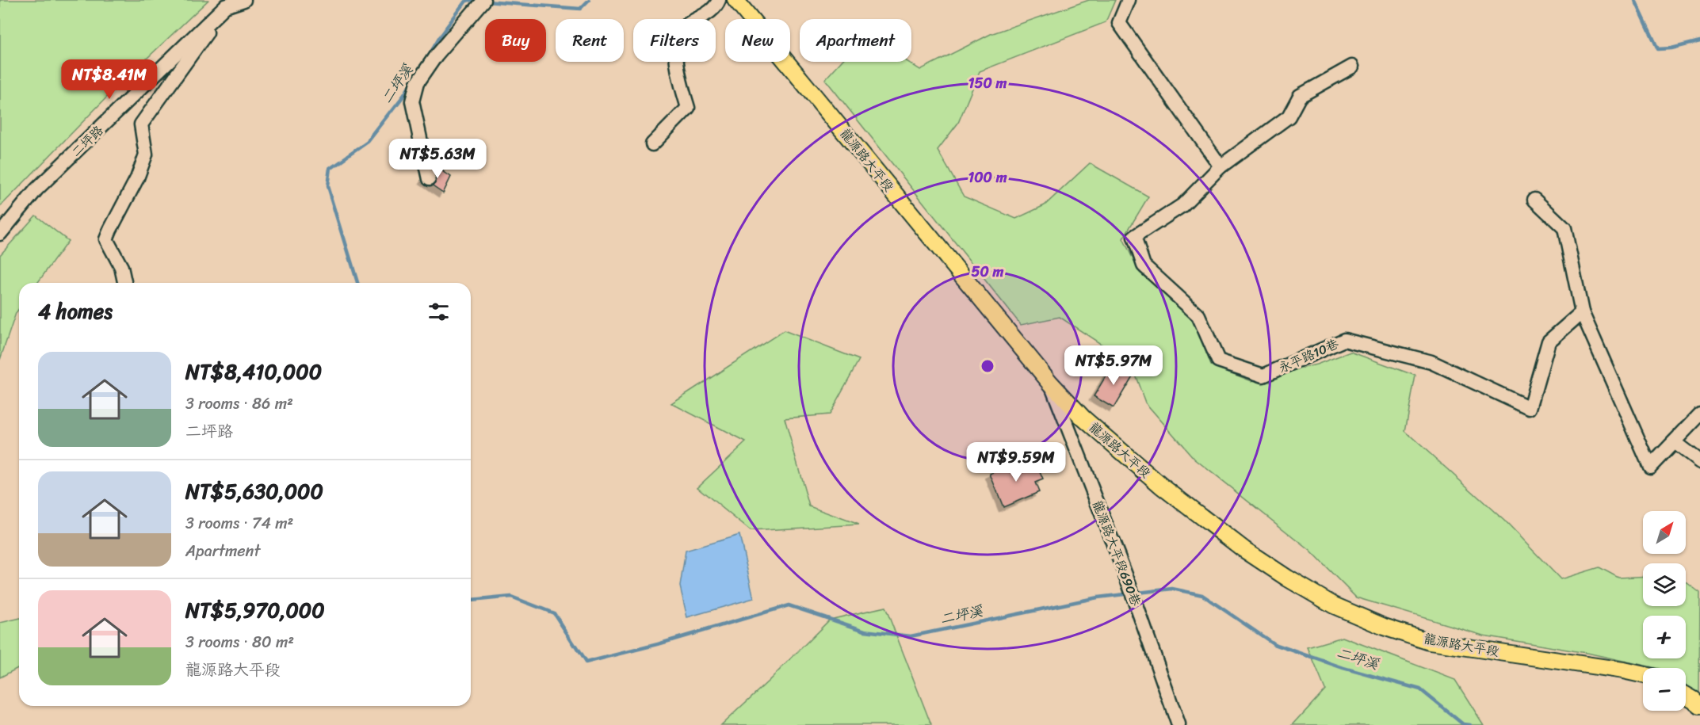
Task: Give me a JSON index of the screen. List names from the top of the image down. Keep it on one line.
{"streets":{"main road":["龍源路大平段"],"street":["二坪路","永平路10巷","龍源路大平段690巷"]},"crossings":[["龍源路大平段","龍源路大平段690巷"]],"water":["二坪溪"],"north":"top right","page":{"chip":["Buy","Rent","Filters","New","Apartment"],"price":["NT$8.41M","NT$5.63M","NT$5.97M","NT$9.59M"],"heading":"4 homes","list":[{"name":"NT$8,410,000","note":"3 rooms · 86 m² · 二坪路"},{"name":"NT$5,630,000","note":"3 rooms · 74 m² · Apartment"},{"name":"NT$5,970,000","note":"3 rooms · 80 m² · 龍源路大平段"}],"map_buttons":["+","−"]},"rings":["150 m","100 m","50 m"]}
